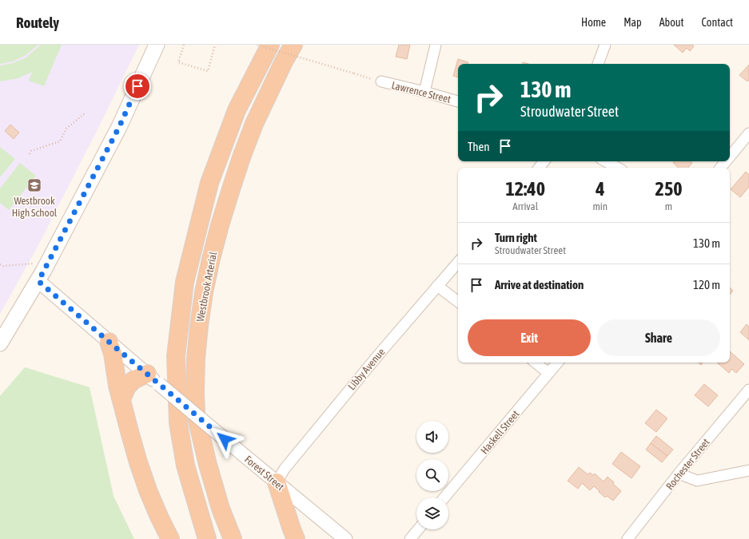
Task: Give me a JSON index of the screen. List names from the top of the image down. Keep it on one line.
{"streets":{"highway":["Westbrook Arterial"],"street":["Lawrence Street","Libby Avenue","Haskell Street","Rochester Street","Forest Street"]},"crossings":[["Libby Avenue","Forest Street"]],"places":{"school or university":["Westbrook High School"]},"page":{"header":"Routely","nav":["Home","Map","About","Contact"],"turn":["130 m","Stroudwater Street"],"then":"Then","eta":["12:40","Arrival","4","min","250","m"],"list":[{"name":"Turn right","note":"Stroudwater Street","value":"130 m"},{"name":"Arrive at destination","value":"120 m"}],"buttons":["Exit","Share"]}}
